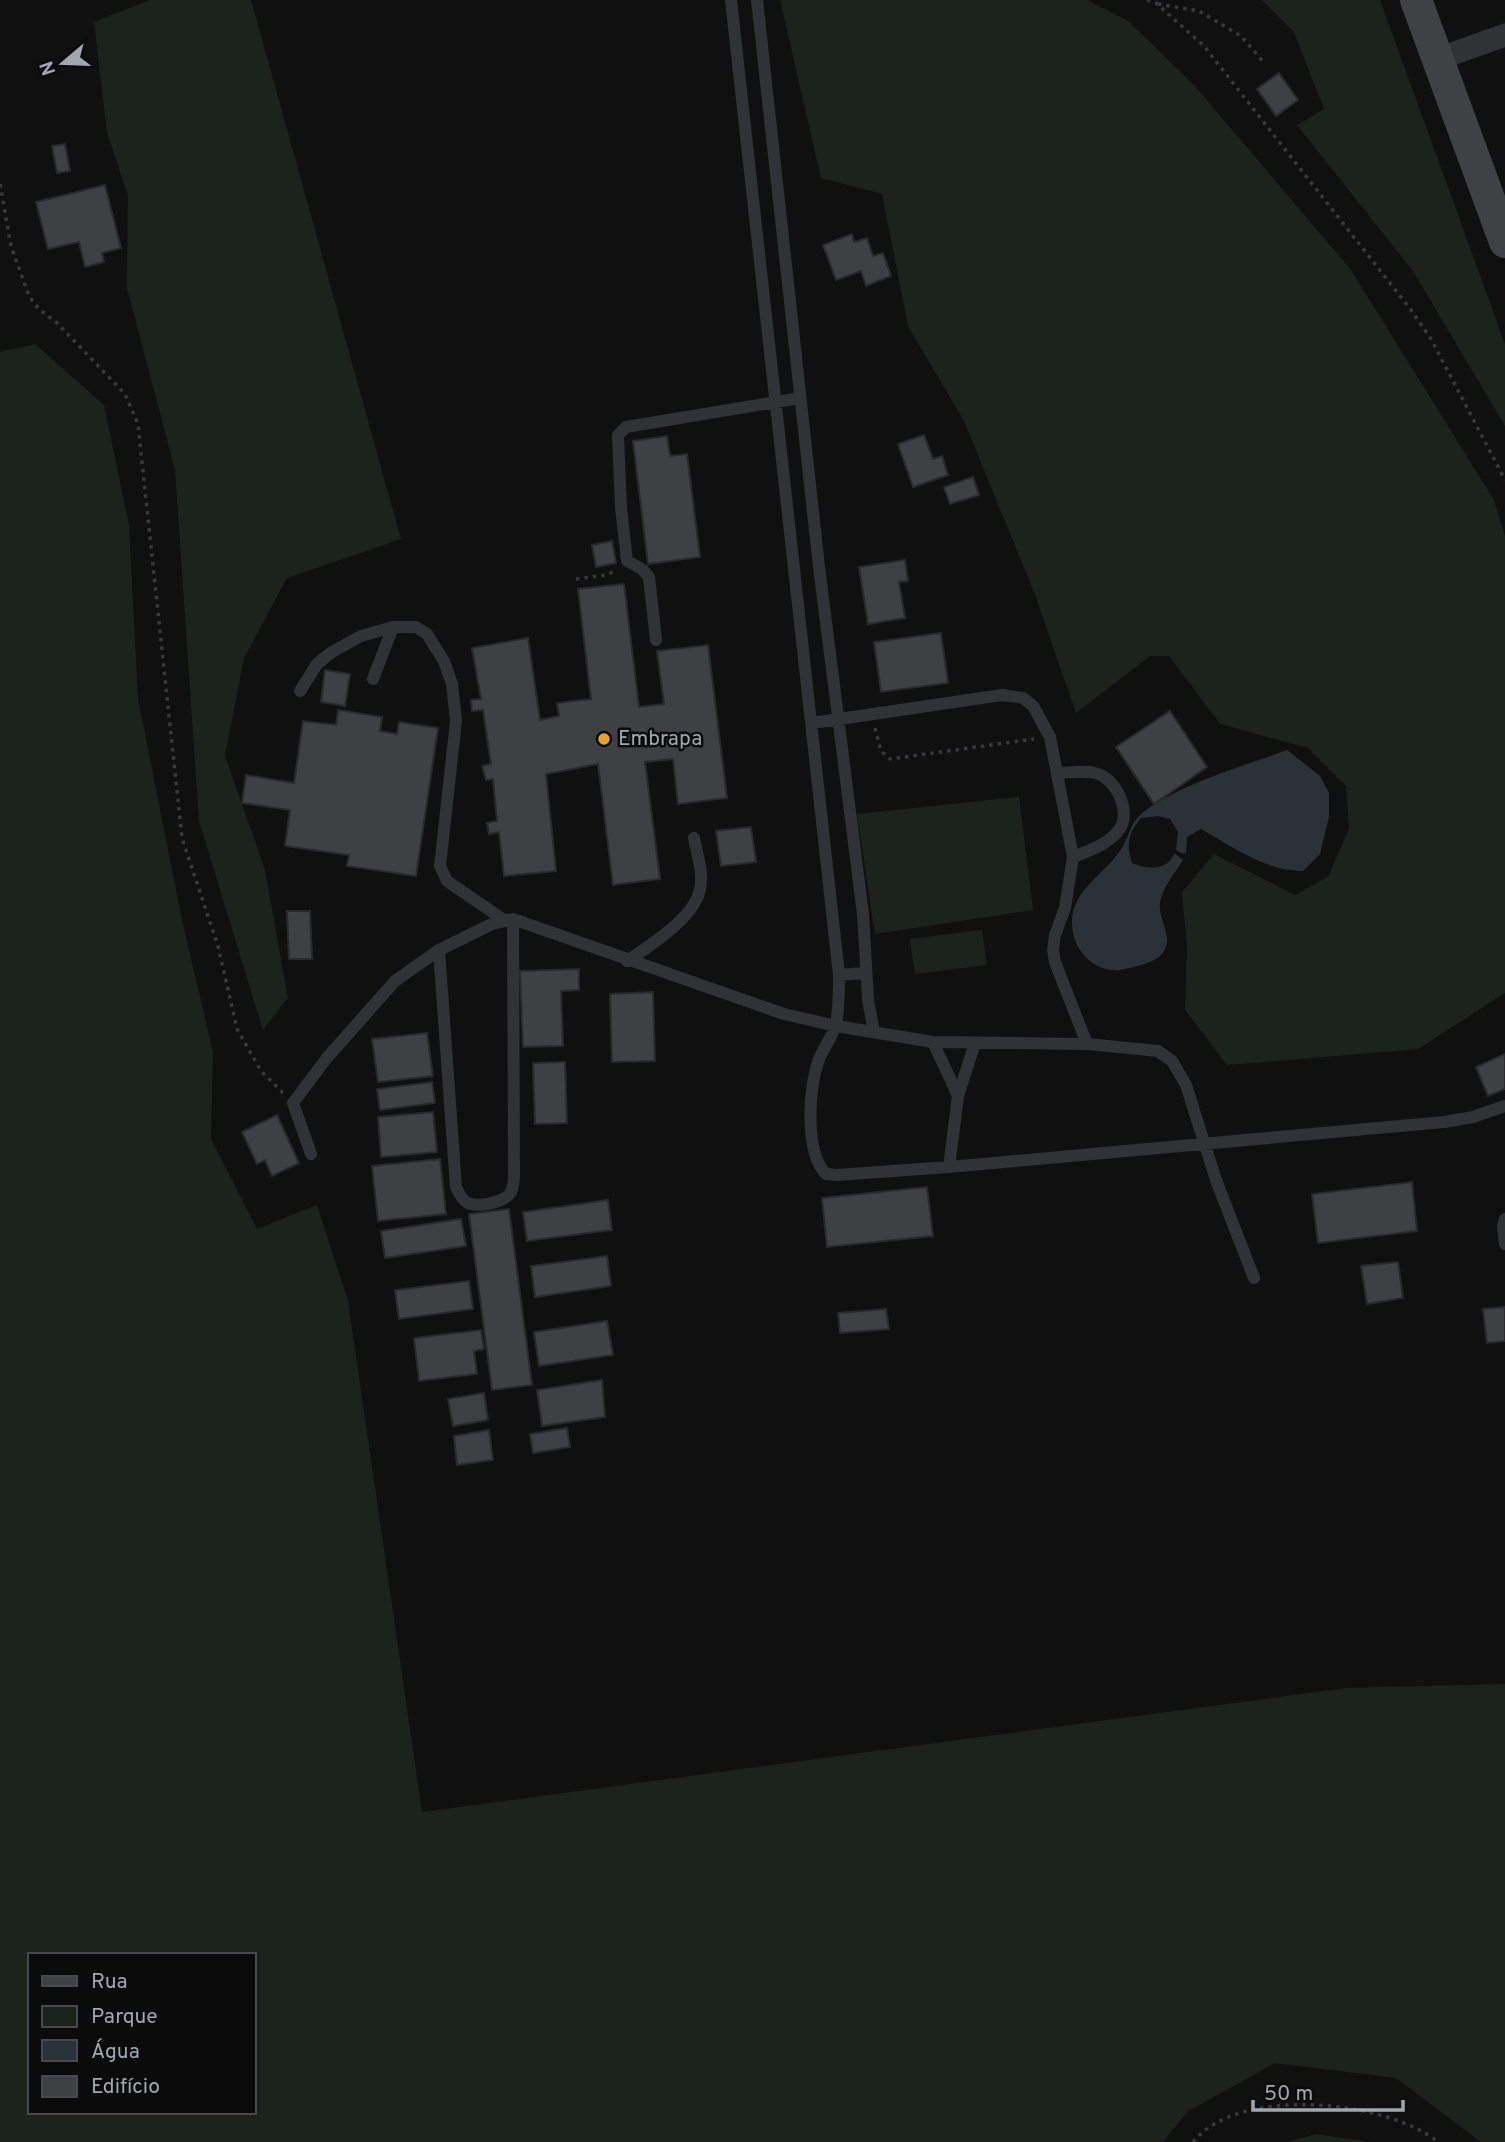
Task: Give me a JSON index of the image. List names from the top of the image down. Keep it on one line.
{"places":["Embrapa"],"legend":["Rua","Parque","Água","Edifício"],"scale_bar":"50 m","north":"left"}
